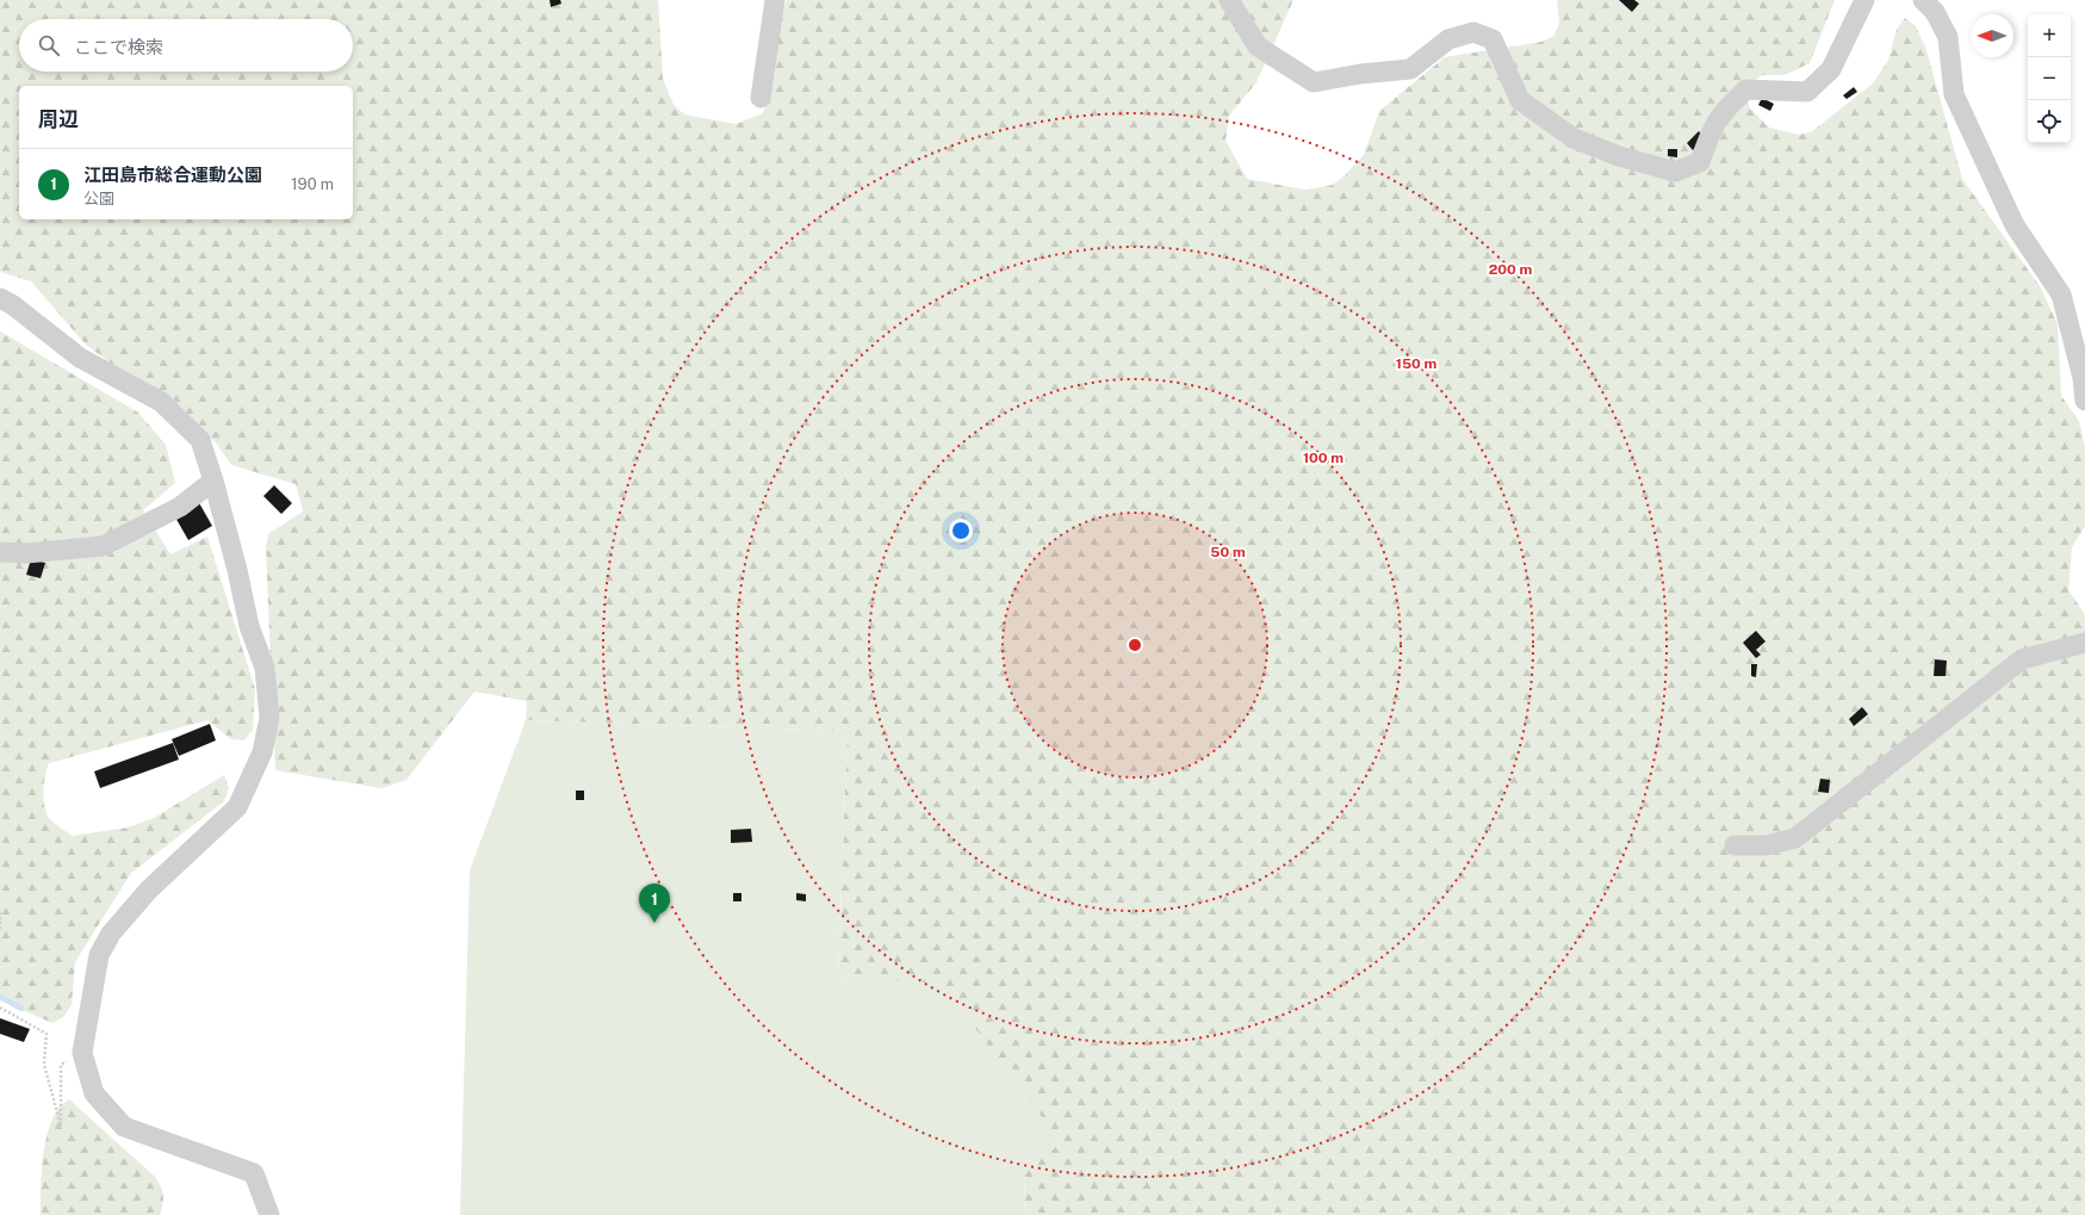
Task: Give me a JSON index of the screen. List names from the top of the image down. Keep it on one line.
{"north":"left","page":{"map_buttons":["+","−"],"search":"ここで検索","heading":"周辺","list":[{"mark":"1","name":"江田島市総合運動公園","note":"公園","value":"190 m"}],"pins":"1"},"rings":["200 m","150 m","100 m","50 m"]}
